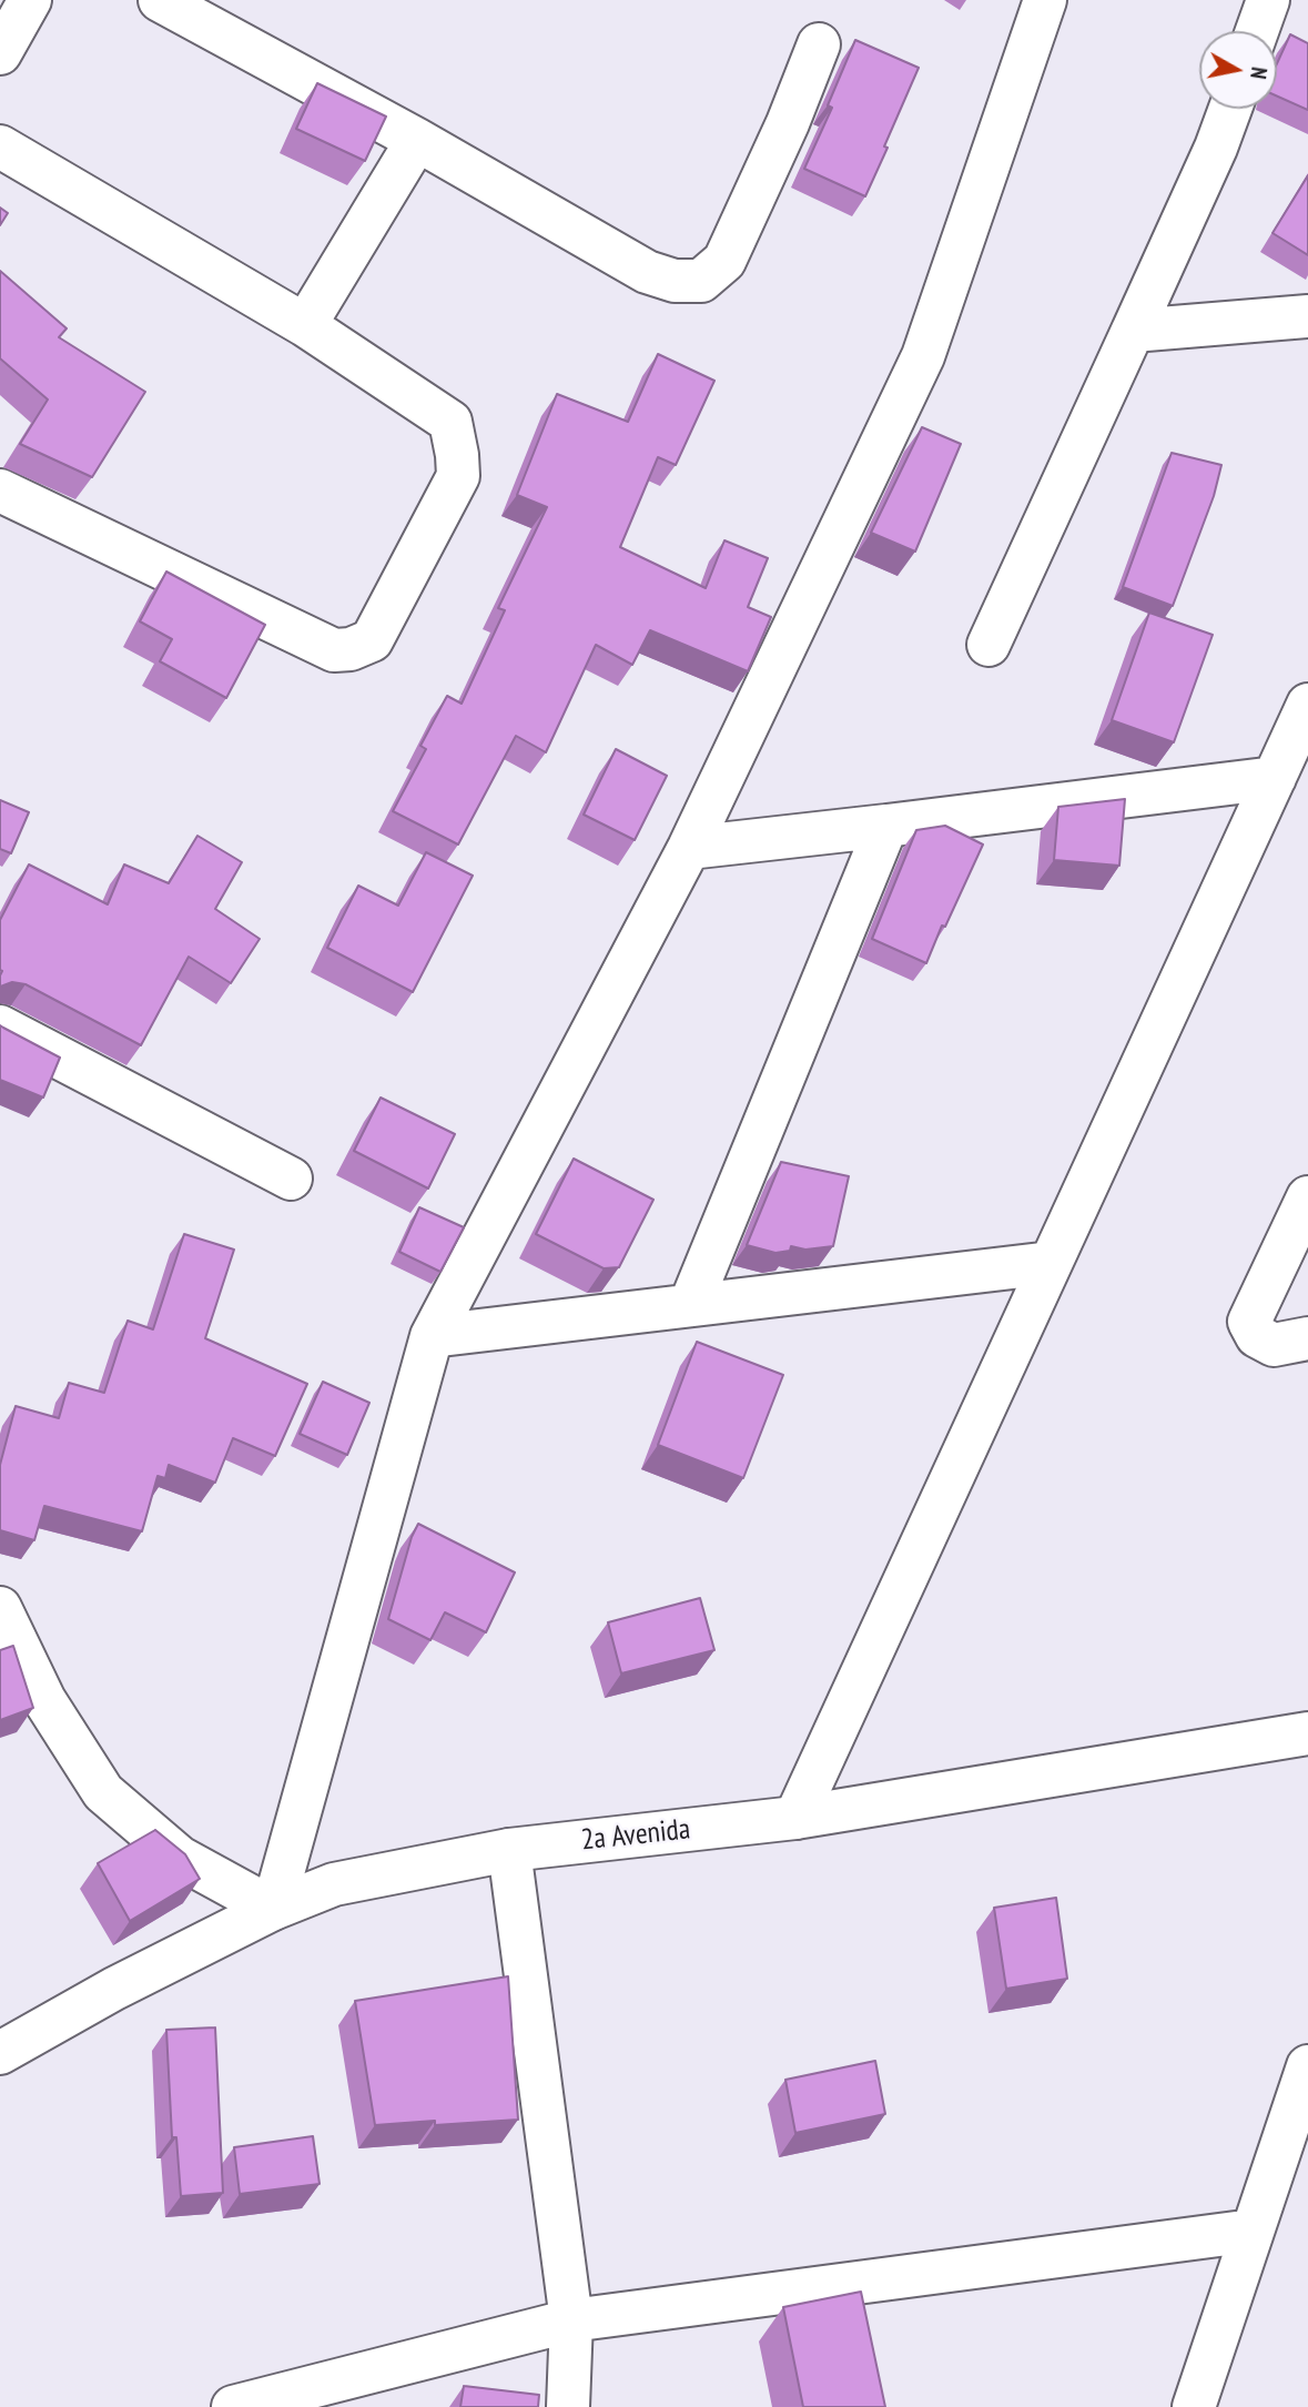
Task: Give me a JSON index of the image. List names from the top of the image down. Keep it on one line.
{"streets":{"street":["2a Avenida"]},"north":"right"}
